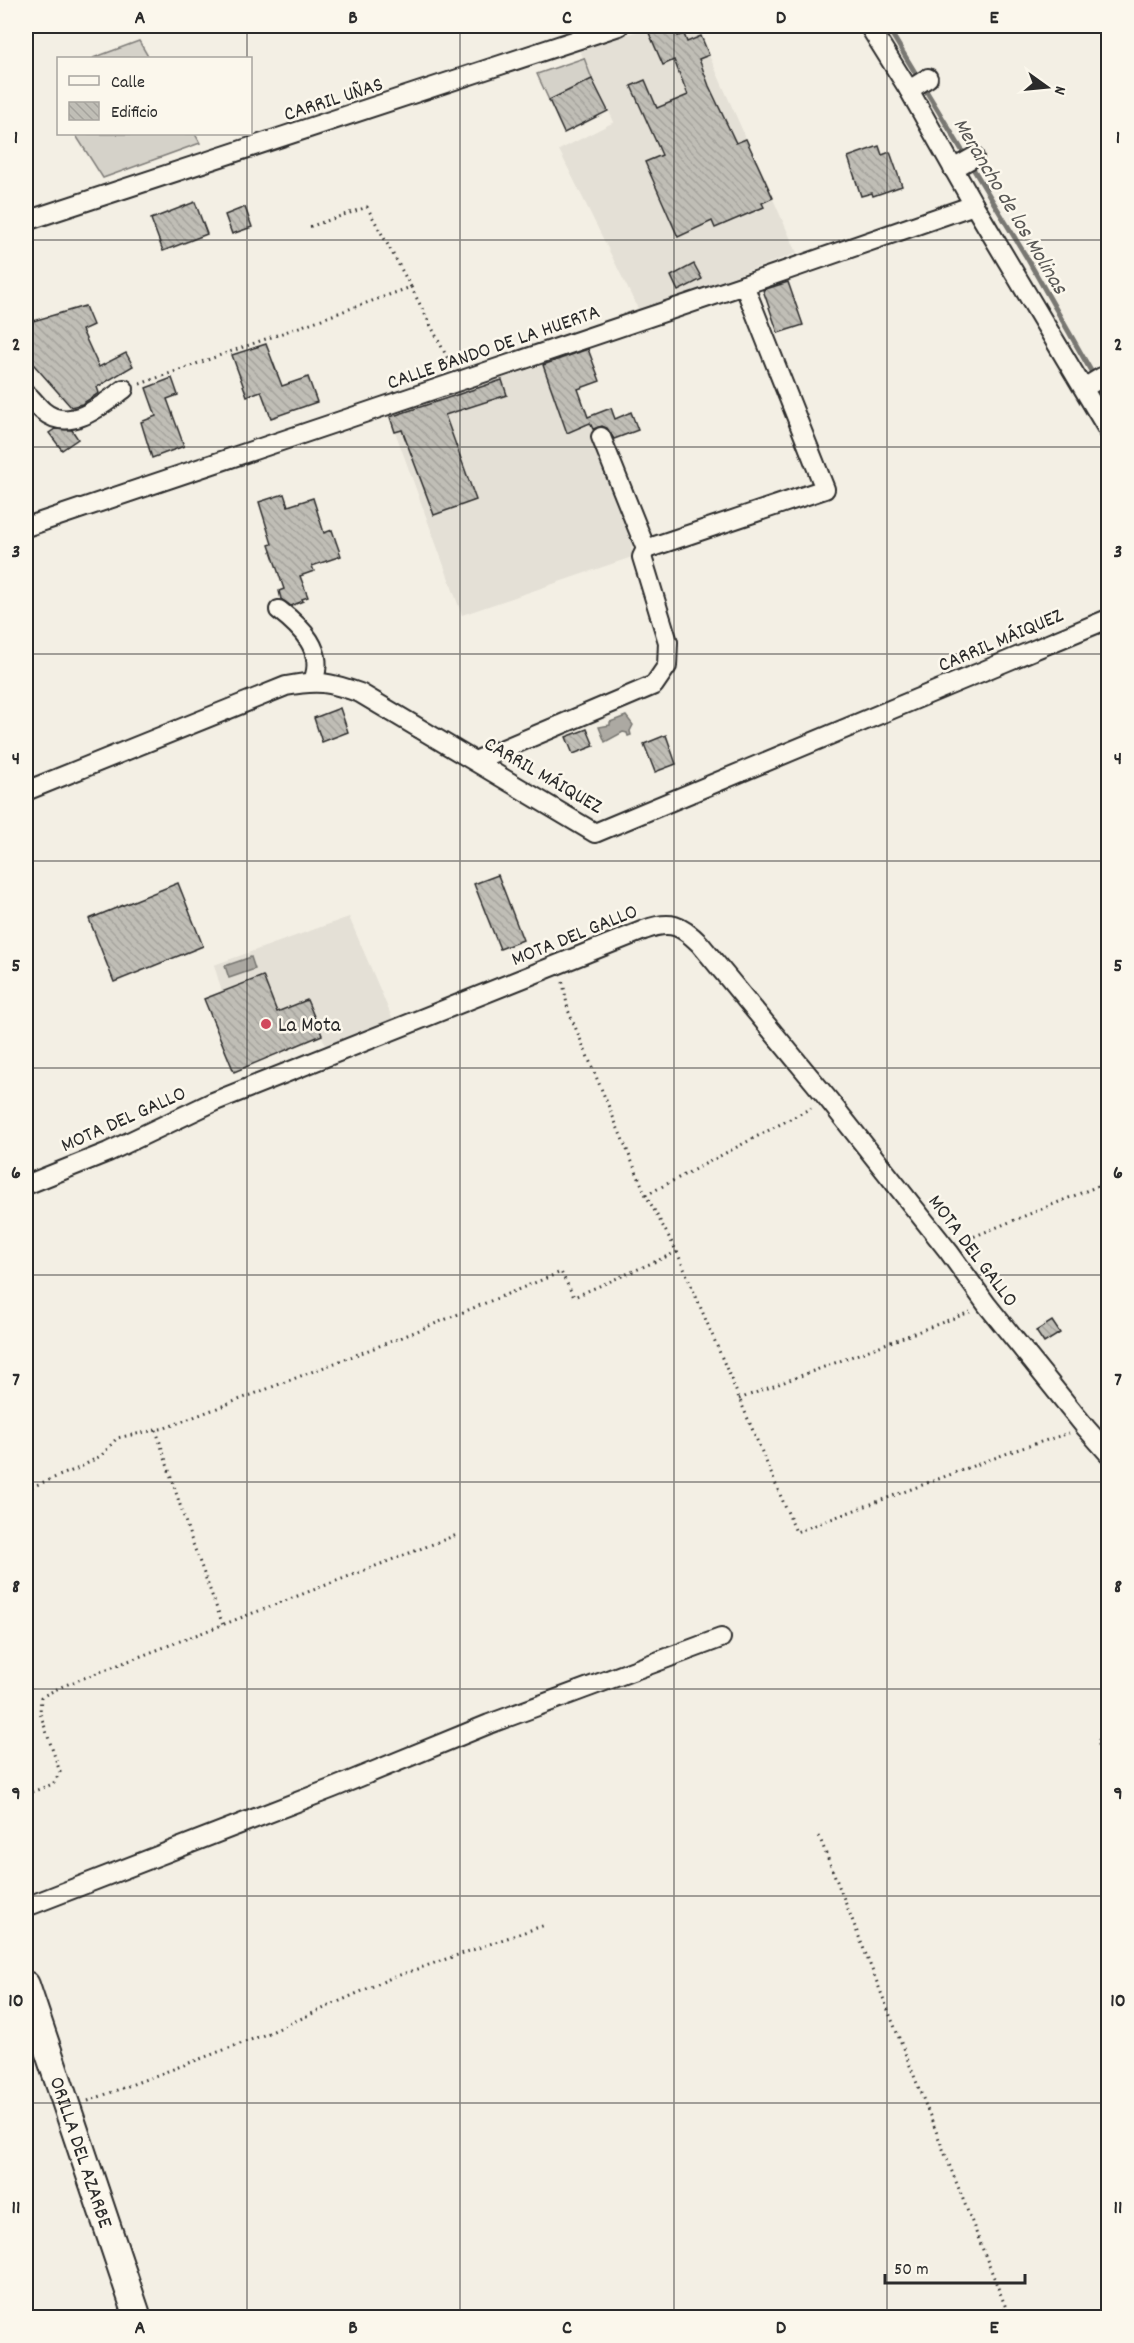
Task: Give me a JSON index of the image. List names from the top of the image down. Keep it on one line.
{"streets":{"main road":["ORILLA DEL AZARBE"],"street":["CARRIL UÑAS","CALLE BANDO DE LA HUERTA","CARRIL MÁIQUEZ","MOTA DEL GALLO"]},"water":["Merancho de los Molinas"],"places":["La Mota"],"legend":["Calle","Edificio"],"scale_bar":"50 m","north":"right","grid":{"columns":["A","B","C","D","E"],"rows":["1","2","3","4","5","6","7","8","9","10","11"]}}
